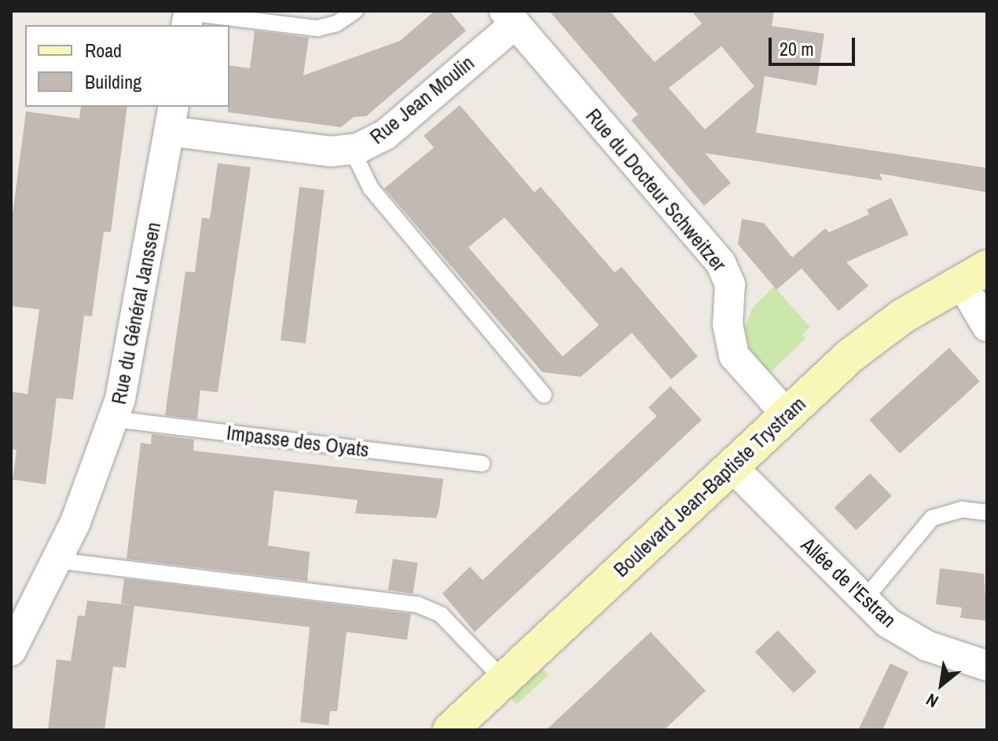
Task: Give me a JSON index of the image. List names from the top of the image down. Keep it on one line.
{"streets":{"street":["Rue Jean Moulin","Rue du Docteur Schweitzer","Rue du Général Janssen","Boulevard Jean-Baptiste Trystram","Allée de l'Estran"],"lane":["Impasse des Oyats"]},"crossings":[["Rue Jean Moulin","Rue du Docteur Schweitzer"],["Rue Jean Moulin","Rue du Général Janssen"],["Rue du Docteur Schweitzer","Boulevard Jean-Baptiste Trystram"],["Rue du Général Janssen","Impasse des Oyats"],["Boulevard Jean-Baptiste Trystram","Allée de l'Estran"]],"legend":["Road","Building"],"scale_bar":"20 m","north":"bottom left"}
